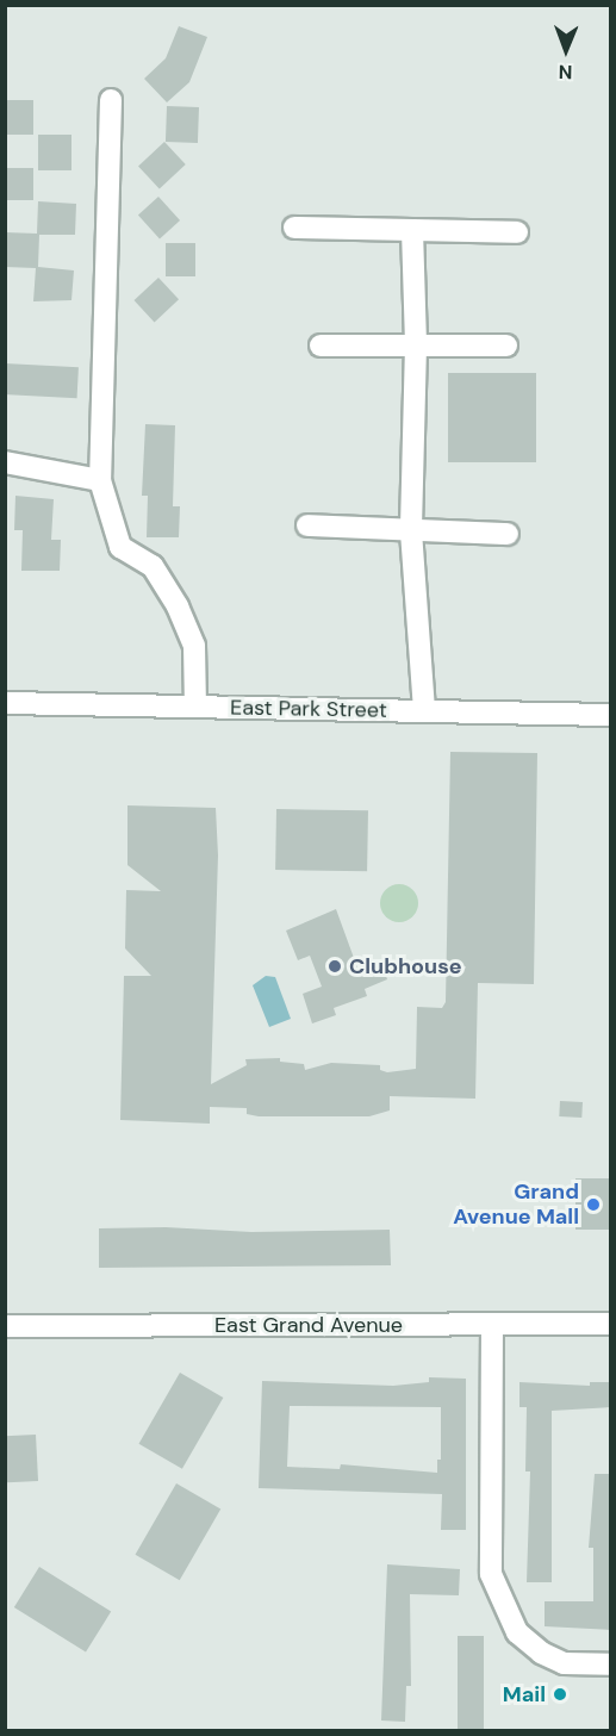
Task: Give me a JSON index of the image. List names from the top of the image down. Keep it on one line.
{"streets":{"street":["East Park Street","East Grand Avenue"]},"places":["Clubhouse","Grand Avenue Mall","Mail"],"north":"bottom"}
